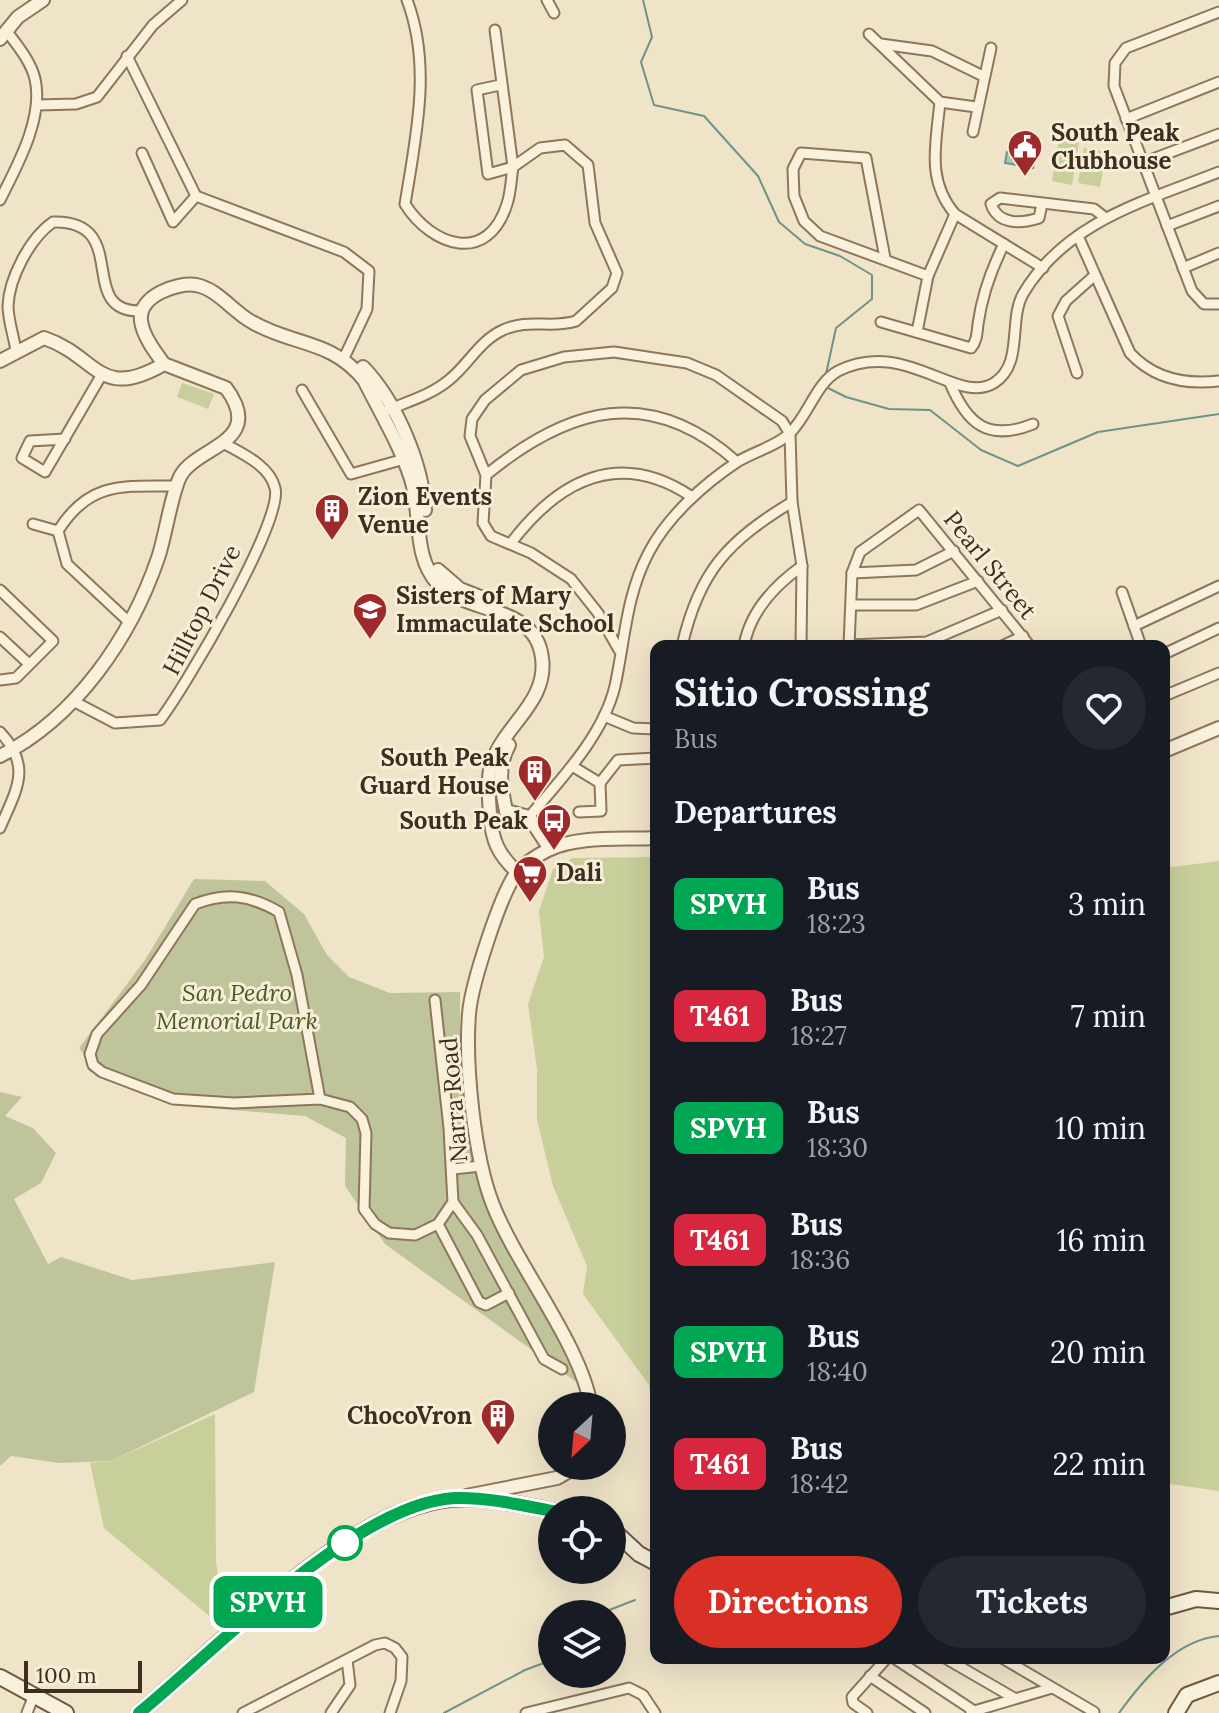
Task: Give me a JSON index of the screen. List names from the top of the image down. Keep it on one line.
{"streets":{"street":["Pearl Street","Hilltop Drive","Narra Road"]},"parks":["San Pedro Memorial Park"],"places":{"public building":["South Peak Clubhouse"],"building":["Zion Events Venue","South Peak Guard House","ChocoVron"],"school or university":["Sisters of Mary Immaculate School"],"bus stop":["South Peak"],"supermarket":["Dali"]},"lines":["bus line SPVH"],"scale_bar":"100 m","north":"bottom left","page":{"on_map":"SPVH","heading":[["Sitio Crossing","Bus"],"Departures"],"list":[{"mark":"SPVH","name":"Bus","note":"18:23","value":"3 min"},{"mark":"T461","name":"Bus","note":"18:27","value":"7 min"},{"mark":"SPVH","name":"Bus","note":"18:30","value":"10 min"},{"mark":"T461","name":"Bus","note":"18:36","value":"16 min"},{"mark":"SPVH","name":"Bus","note":"18:40","value":"20 min"},{"mark":"T461","name":"Bus","note":"18:42","value":"22 min"}],"buttons":["Directions","Tickets"],"scale":"100 m"}}
